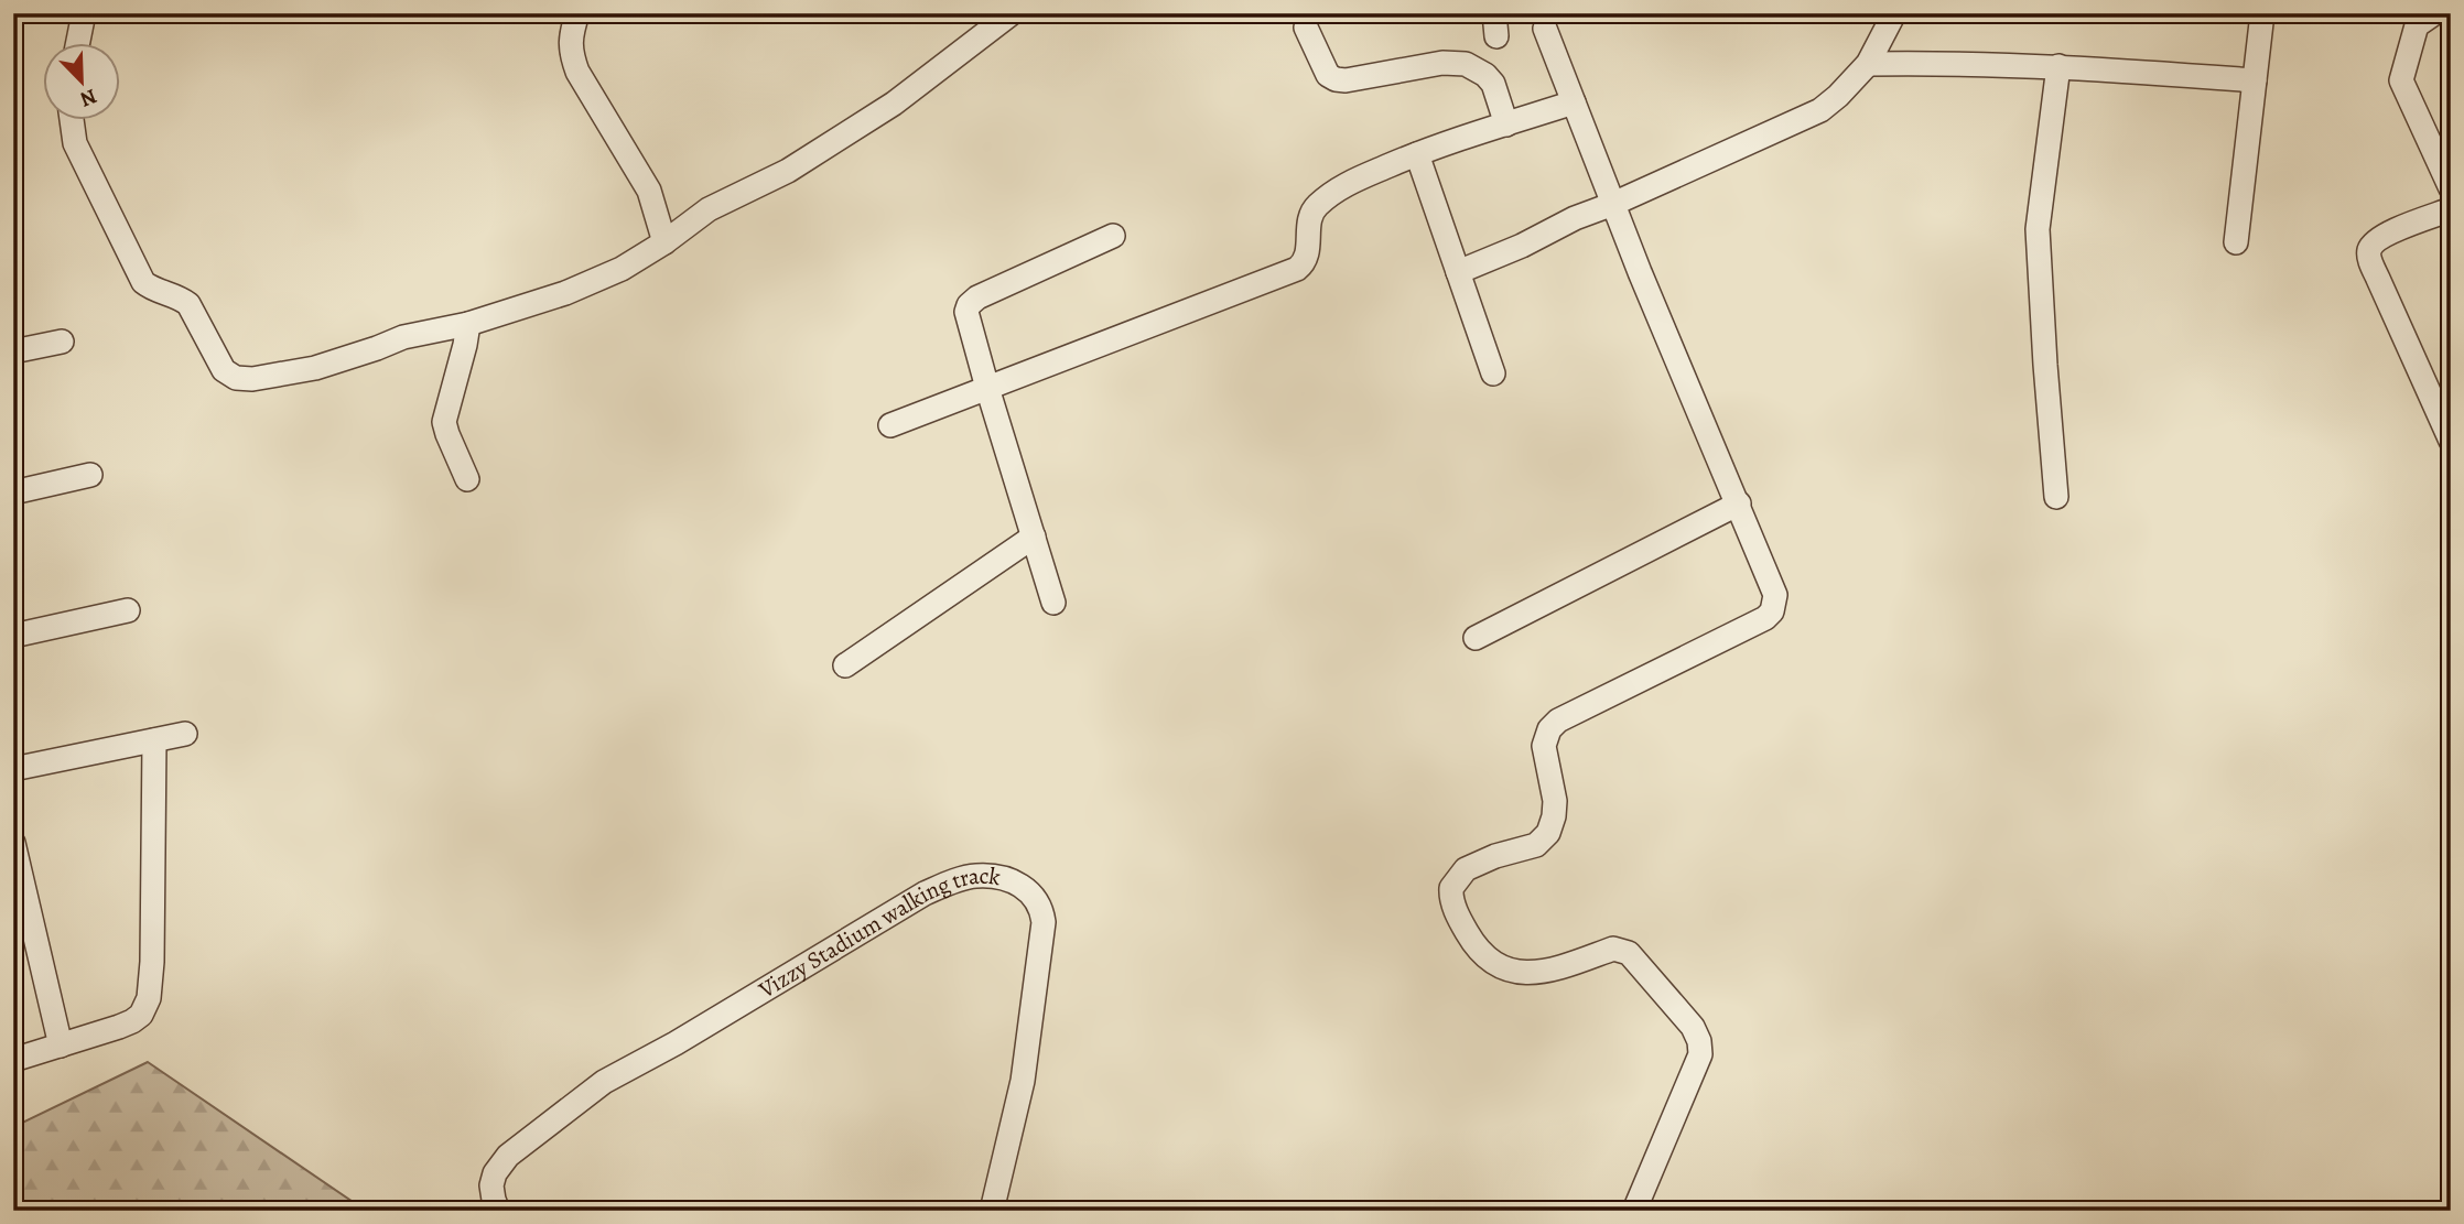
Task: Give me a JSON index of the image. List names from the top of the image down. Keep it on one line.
{"streets":{"street":["Vizzy Stadium walking track"]},"north":"bottom right"}
